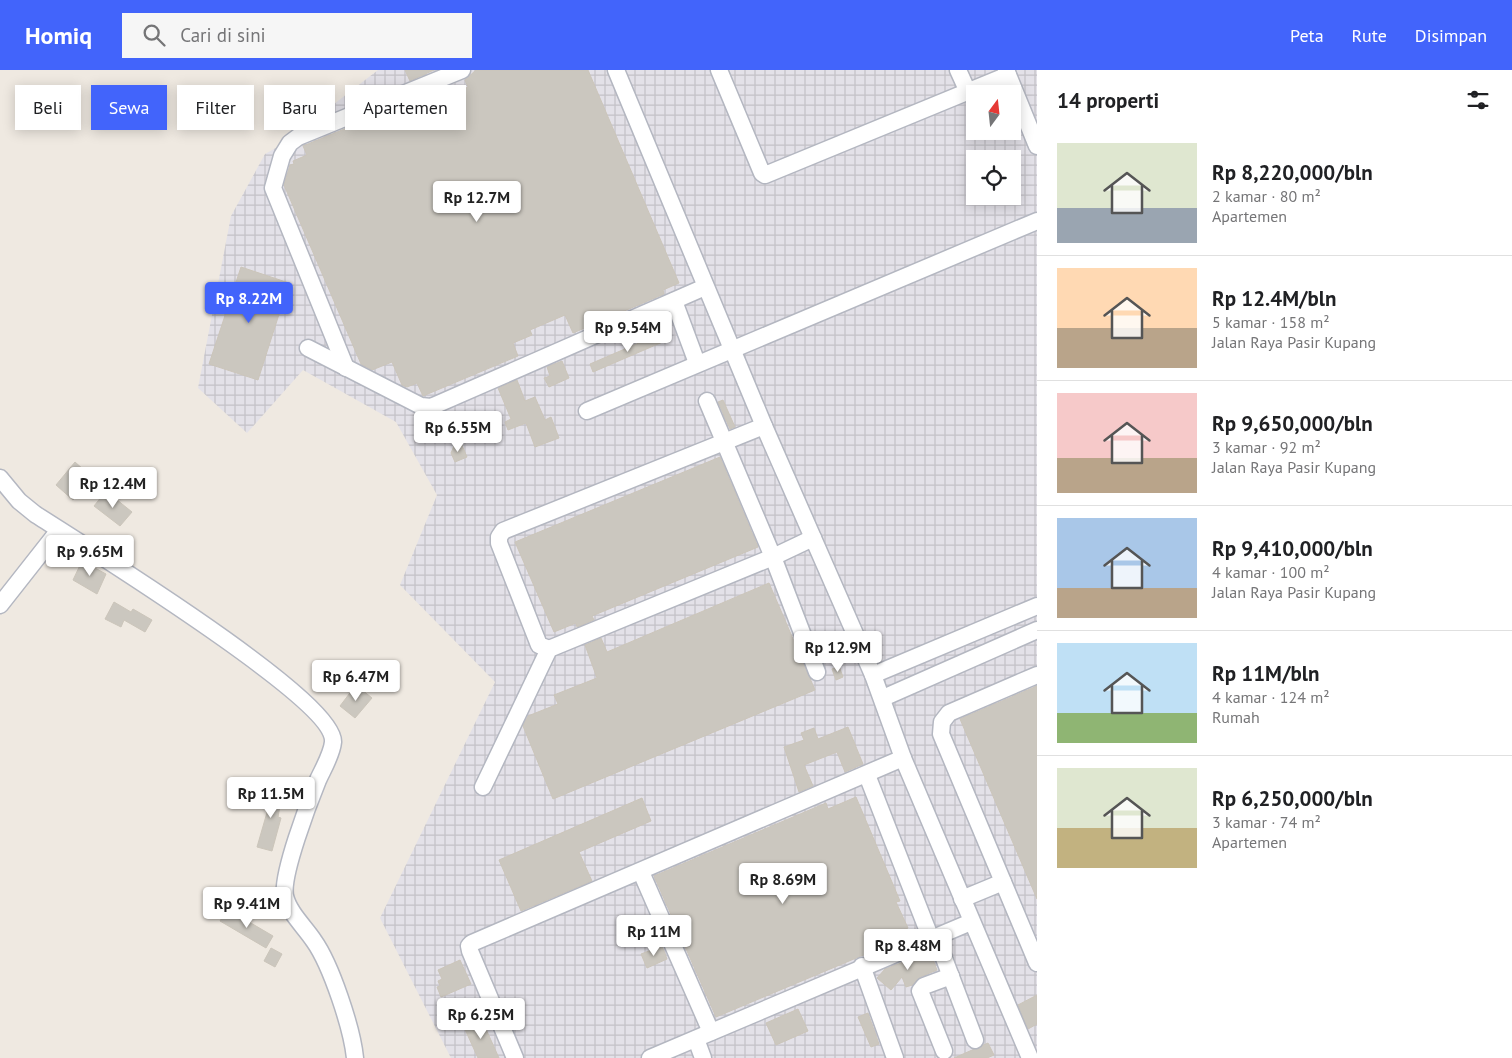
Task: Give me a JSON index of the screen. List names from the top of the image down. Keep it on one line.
{"north":"top","page":{"header":"Homiq","search":"Cari di sini","nav":["Peta","Rute","Disimpan"],"heading":"14 properti","chip":["Beli","Sewa","Filter","Baru","Apartemen"],"list":[{"name":"Rp 8,220,000/bln","note":"2 kamar · 80 m² · Apartemen"},{"name":"Rp 12.4M/bln","note":"5 kamar · 158 m² · Jalan Raya Pasir Kupang"},{"name":"Rp 9,650,000/bln","note":"3 kamar · 92 m² · Jalan Raya Pasir Kupang"},{"name":"Rp 9,410,000/bln","note":"4 kamar · 100 m² · Jalan Raya Pasir Kupang"},{"name":"Rp 11M/bln","note":"4 kamar · 124 m² · Rumah"},{"name":"Rp 6,250,000/bln","note":"3 kamar · 74 m² · Apartemen"}],"price":["Rp 12.7M","Rp 8.22M","Rp 9.54M","Rp 6.55M","Rp 12.4M","Rp 9.65M","Rp 12.9M","Rp 6.47M","Rp 11.5M","Rp 8.69M","Rp 9.41M","Rp 11M","Rp 8.48M","Rp 6.25M"]}}
